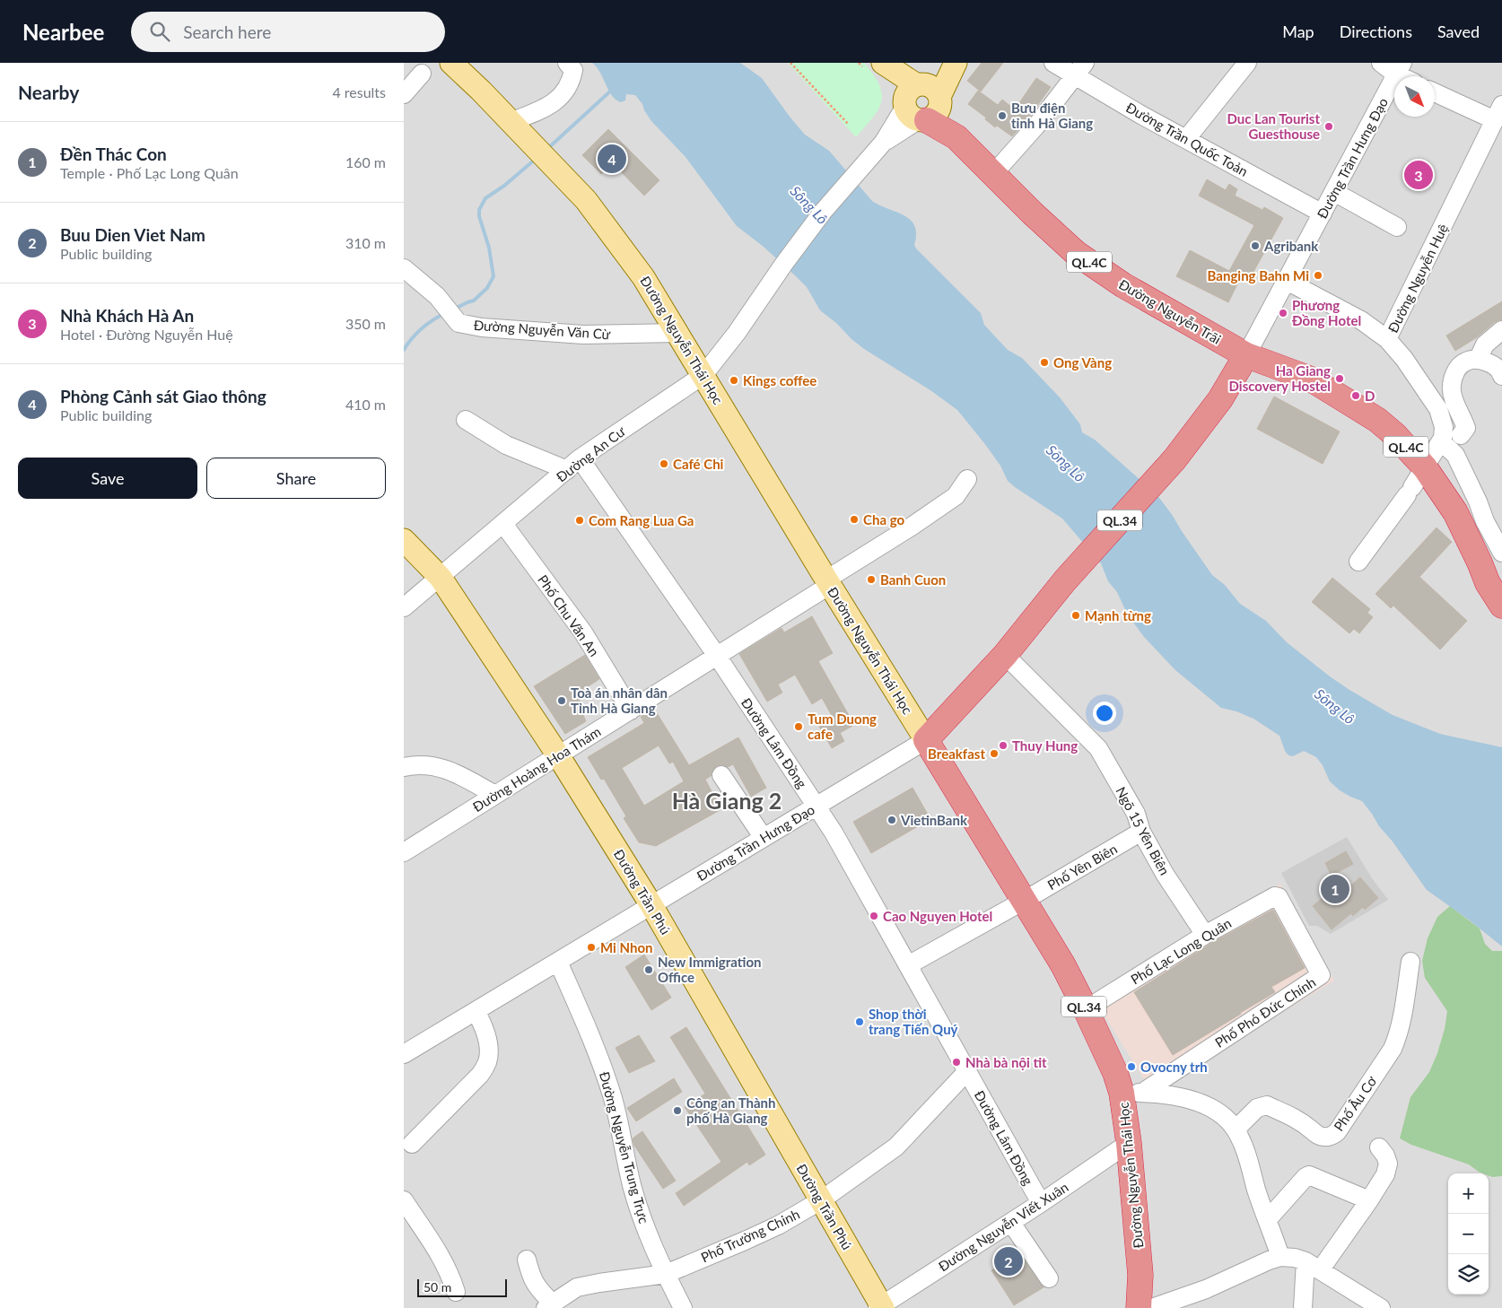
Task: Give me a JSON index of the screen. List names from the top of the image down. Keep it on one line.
{"streets":{"highway":["Đường Trần Hưng Đạo","QL.4C","Đường Nguyễn Trãi","Đường Nguyễn Thái Học","QL.34"],"main road":["Đường Trần Phú"],"street":["Đường Trần Quốc Toản","Đường Nguyễn Huệ","Đường Nguyễn Văn Cừ","Đường An Cư","Phố Chu Văn An","Đường Lâm Đồng","Đường Hoàng Hoa Thám","Ngõ 15 Yên Biên","Phố Yên Biên","Phố Lạc Long Quân","Phố Phó Đức Chính","Phố Âu Cơ","Đường Nguyễn Trung Trực","Đường Nguyễn Viết Xuân","Phố Trường Chinh"]},"crossings":[["Đường Trần Quốc Toản","Đường Trần Hưng Đạo"],["Đường Trần Hưng Đạo","QL.4C"],["Đường Trần Hưng Đạo","Đường Nguyễn Trãi"],["Đường Trần Hưng Đạo","Đường Nguyễn Thái Học"],["Đường Trần Hưng Đạo","Đường Lâm Đồng"],["Đường Trần Hưng Đạo","Ngõ 15 Yên Biên"],["Đường Trần Hưng Đạo","Đường Trần Phú"],["Đường Trần Hưng Đạo","Đường Nguyễn Trung Trực"],["QL.4C","Đường Nguyễn Trãi"],["Đường Nguyễn Trãi","Đường An Cư"],["Đường Nguyễn Văn Cừ","Đường Nguyễn Thái Học"],["Đường Nguyễn Thái Học","Đường An Cư"],["Đường Nguyễn Thái Học","Đường Hoàng Hoa Thám"],["Đường Nguyễn Thái Học","Phố Yên Biên"],["Đường Nguyễn Thái Học","Phố Lạc Long Quân"],["Đường Nguyễn Thái Học","Phố Phó Đức Chính"],["Đường Nguyễn Thái Học","Đường Nguyễn Viết Xuân"],["Đường An Cư","Phố Chu Văn An"],["Đường An Cư","Đường Lâm Đồng"],["Đường An Cư","Đường Trần Phú"],["Phố Chu Văn An","Đường Hoàng Hoa Thám"],["Đường Lâm Đồng","Đường Hoàng Hoa Thám"],["Đường Lâm Đồng","Phố Yên Biên"],["Đường Lâm Đồng","Đường Nguyễn Viết Xuân"],["Đường Lâm Đồng","Phố Trường Chinh"],["Đường Hoàng Hoa Thám","Đường Trần Phú"],["Ngõ 15 Yên Biên","Phố Yên Biên"],["Ngõ 15 Yên Biên","Phố Lạc Long Quân"],["Đường Trần Phú","Đường Nguyễn Viết Xuân"],["Đường Trần Phú","Phố Trường Chinh"],["Phố Lạc Long Quân","Phố Phó Đức Chính"],["Đường Nguyễn Trung Trực","Phố Trường Chinh"]],"districts":["Hà Giang 2"],"water":["Sông Lô"],"places":["Bưu điện tỉnh Hà Giang","Duc Lan Tourist Guesthouse","Agribank","Banging Bahn Mi","Phương Đồng Hotel","Ong Vàng","Ha Giang Discovery Hostel","Kings coffee","D","Café Chi","Cha go","Com Rang Lua Ga","Banh Cuon","Mạnh từng","Toà án nhân dân Tỉnh Hà Giang","Tum Duong cafe","Thuy Hung","Breakfast","VietinBank","Cao Nguyen Hotel","Mi Nhon","New Immigration Office","Shop thời trang Tiến Quý","Nhà bà nội tit","Ovocny trh","Công an Thành phố Hà Giang"],"scale_bar":"50 m","north":"bottom right","page":{"header":"Nearbee","search":"Search here","nav":["Map","Directions","Saved"],"heading":["Nearby","4 results"],"list":[{"mark":"1","name":"Đền Thác Con","note":"Temple · Phố Lạc Long Quân","value":"160 m"},{"mark":"2","name":"Buu Dien Viet Nam","note":"Public building","value":"310 m"},{"mark":"3","name":"Nhà Khách Hà An","note":"Hotel · Đường Nguyễn Huệ","value":"350 m"},{"mark":"4","name":"Phòng Cảnh sát Giao thông","note":"Public building","value":"410 m"}],"pins":["4","3","1","2"],"buttons":["Save","Share"],"map_buttons":["+","−"],"scale":"50 m"}}
